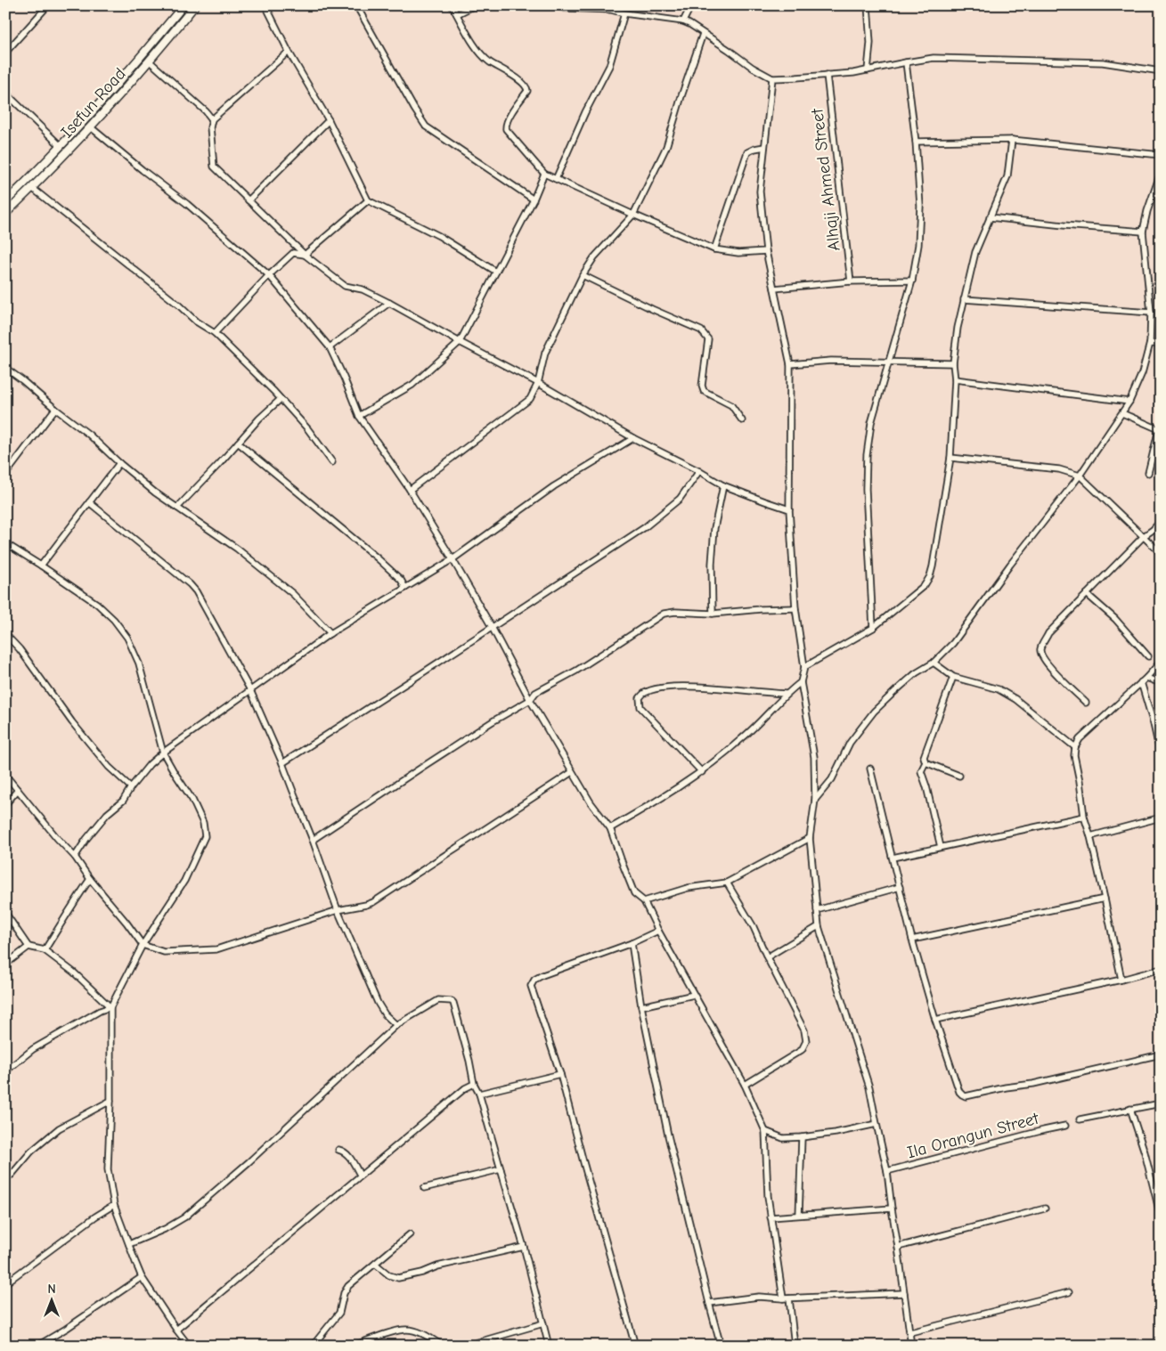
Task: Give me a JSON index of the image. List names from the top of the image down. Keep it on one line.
{"streets":{"street":["Isefun Road","Alhaji Ahmed Street","Ila Orangun Street"]},"north":"top"}
